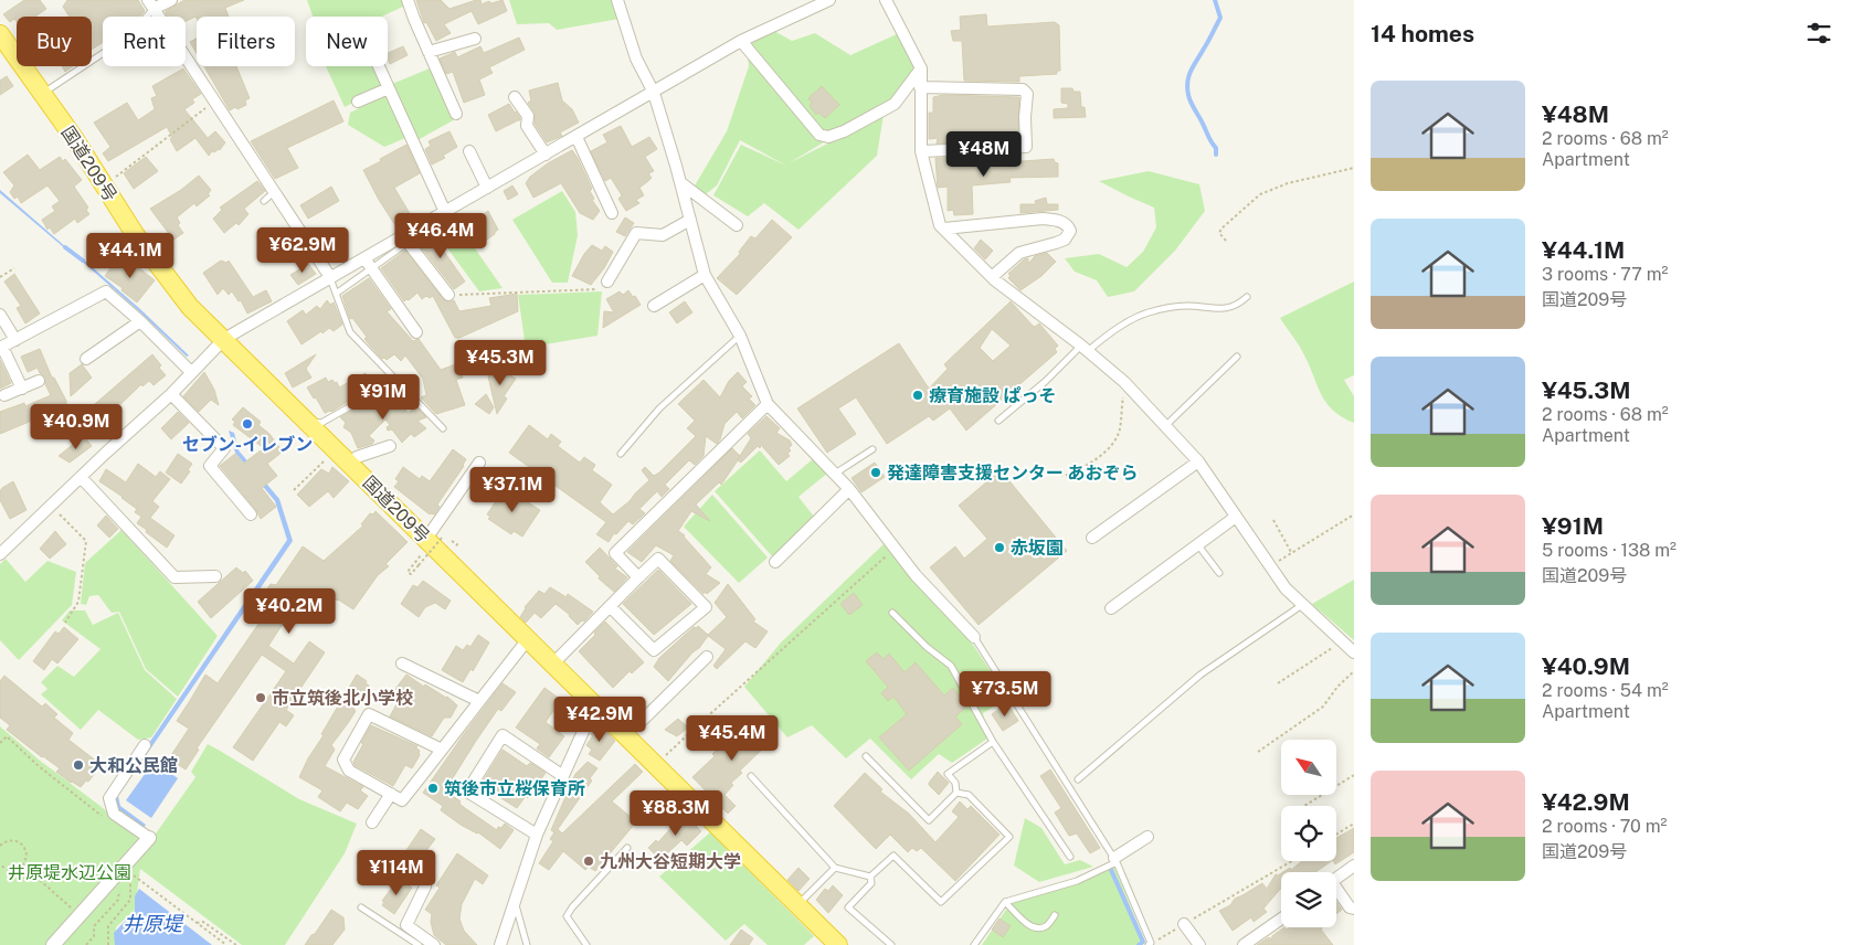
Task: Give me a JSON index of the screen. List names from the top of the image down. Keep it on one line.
{"streets":{"highway":["国道209号"]},"water":["井原堤"],"parks":["井原堤水辺公園"],"places":["療育施設 ぱっそ","セブン-イレブン","発達障害支援センター あおぞら","赤坂園","市立筑後北小学校","大和公民館","筑後市立桜保育所","九州大谷短期大学"],"north":"top left","page":{"heading":"14 homes","chip":["Buy","Rent","Filters","New"],"list":[{"name":"¥48M","note":"2 rooms · 68 m² · Apartment"},{"name":"¥44.1M","note":"3 rooms · 77 m² · 国道209号"},{"name":"¥45.3M","note":"2 rooms · 68 m² · Apartment"},{"name":"¥91M","note":"5 rooms · 138 m² · 国道209号"},{"name":"¥40.9M","note":"2 rooms · 54 m² · Apartment"},{"name":"¥42.9M","note":"2 rooms · 70 m² · 国道209号"}],"price":["¥48M","¥46.4M","¥62.9M","¥44.1M","¥45.3M","¥91M","¥40.9M","¥37.1M","¥40.2M","¥73.5M","¥42.9M","¥45.4M","¥88.3M","¥114M"]}}
